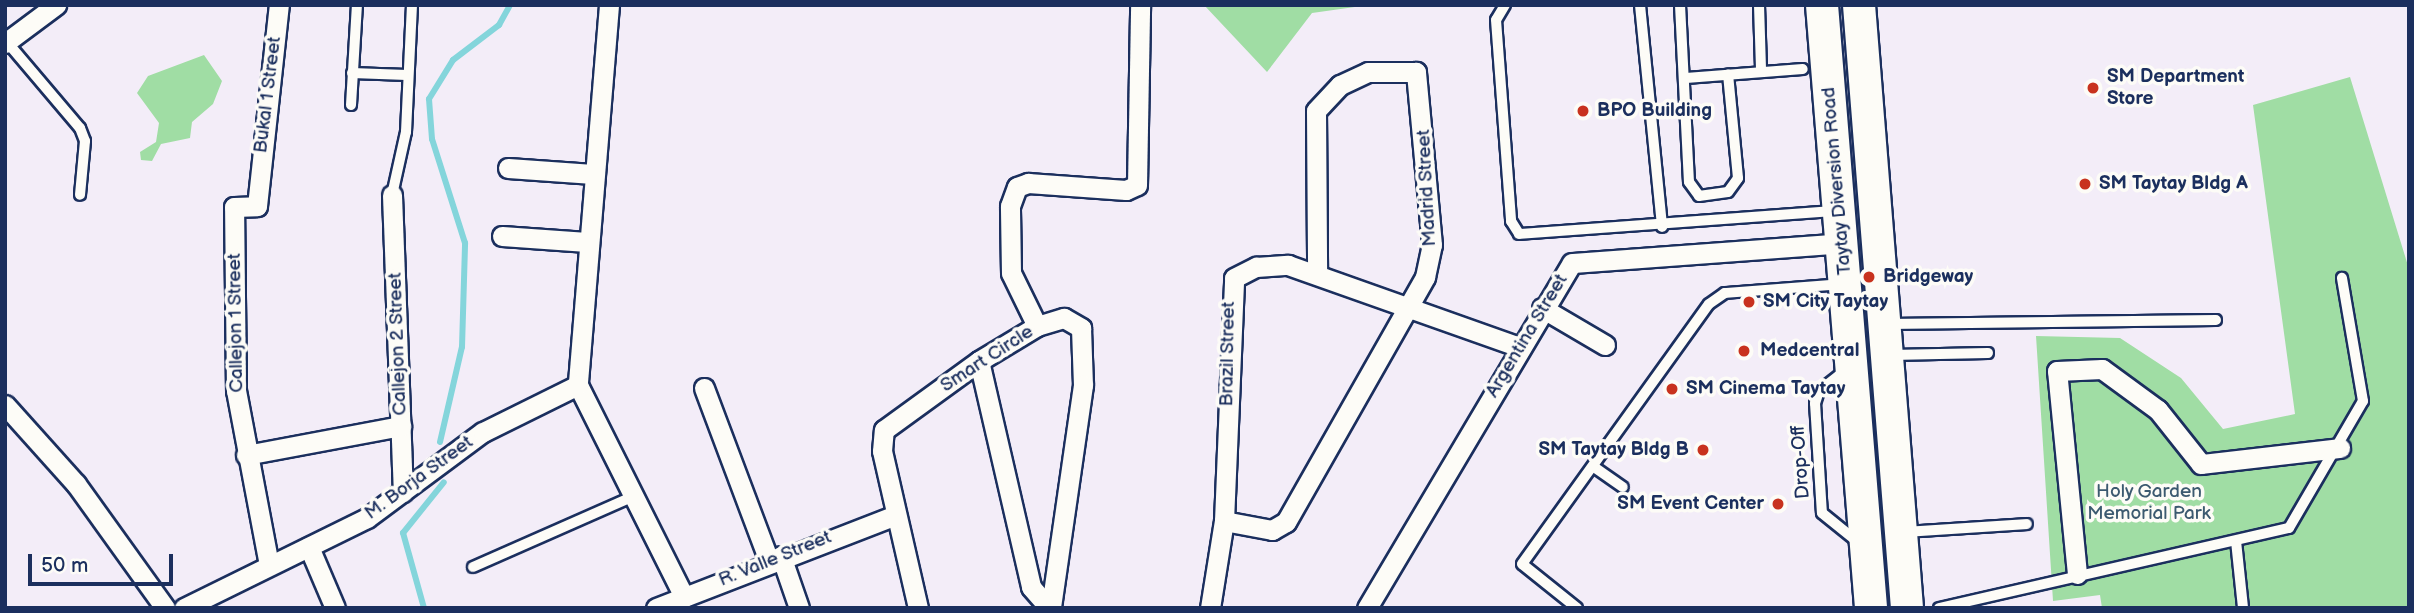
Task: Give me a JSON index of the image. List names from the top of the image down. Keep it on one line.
{"streets":{"main road":["Taytay Diversion Road"],"street":["Bukal 1 Street","Madrid Street","Callejon 1 Street","Argentina Street","Callejon 2 Street","Brazil Street","Smart Circle","M. Borja Street","R. Valle Street"]},"crossings":[["Bukal 1 Street","Callejon 1 Street"],["Taytay Diversion Road","Argentina Street"],["Madrid Street","Brazil Street"],["Callejon 1 Street","M. Borja Street"],["Argentina Street","Brazil Street"],["Callejon 2 Street","M. Borja Street"],["Smart Circle","R. Valle Street"]],"parks":["Holy Garden Memorial Park"],"places":["SM Department Store","BPO Building","SM Taytay Bldg A","Bridgeway","SM City Taytay","Medcentral","SM Cinema Taytay","SM Taytay Bldg B","SM Event Center"],"scale_bar":"50 m"}
